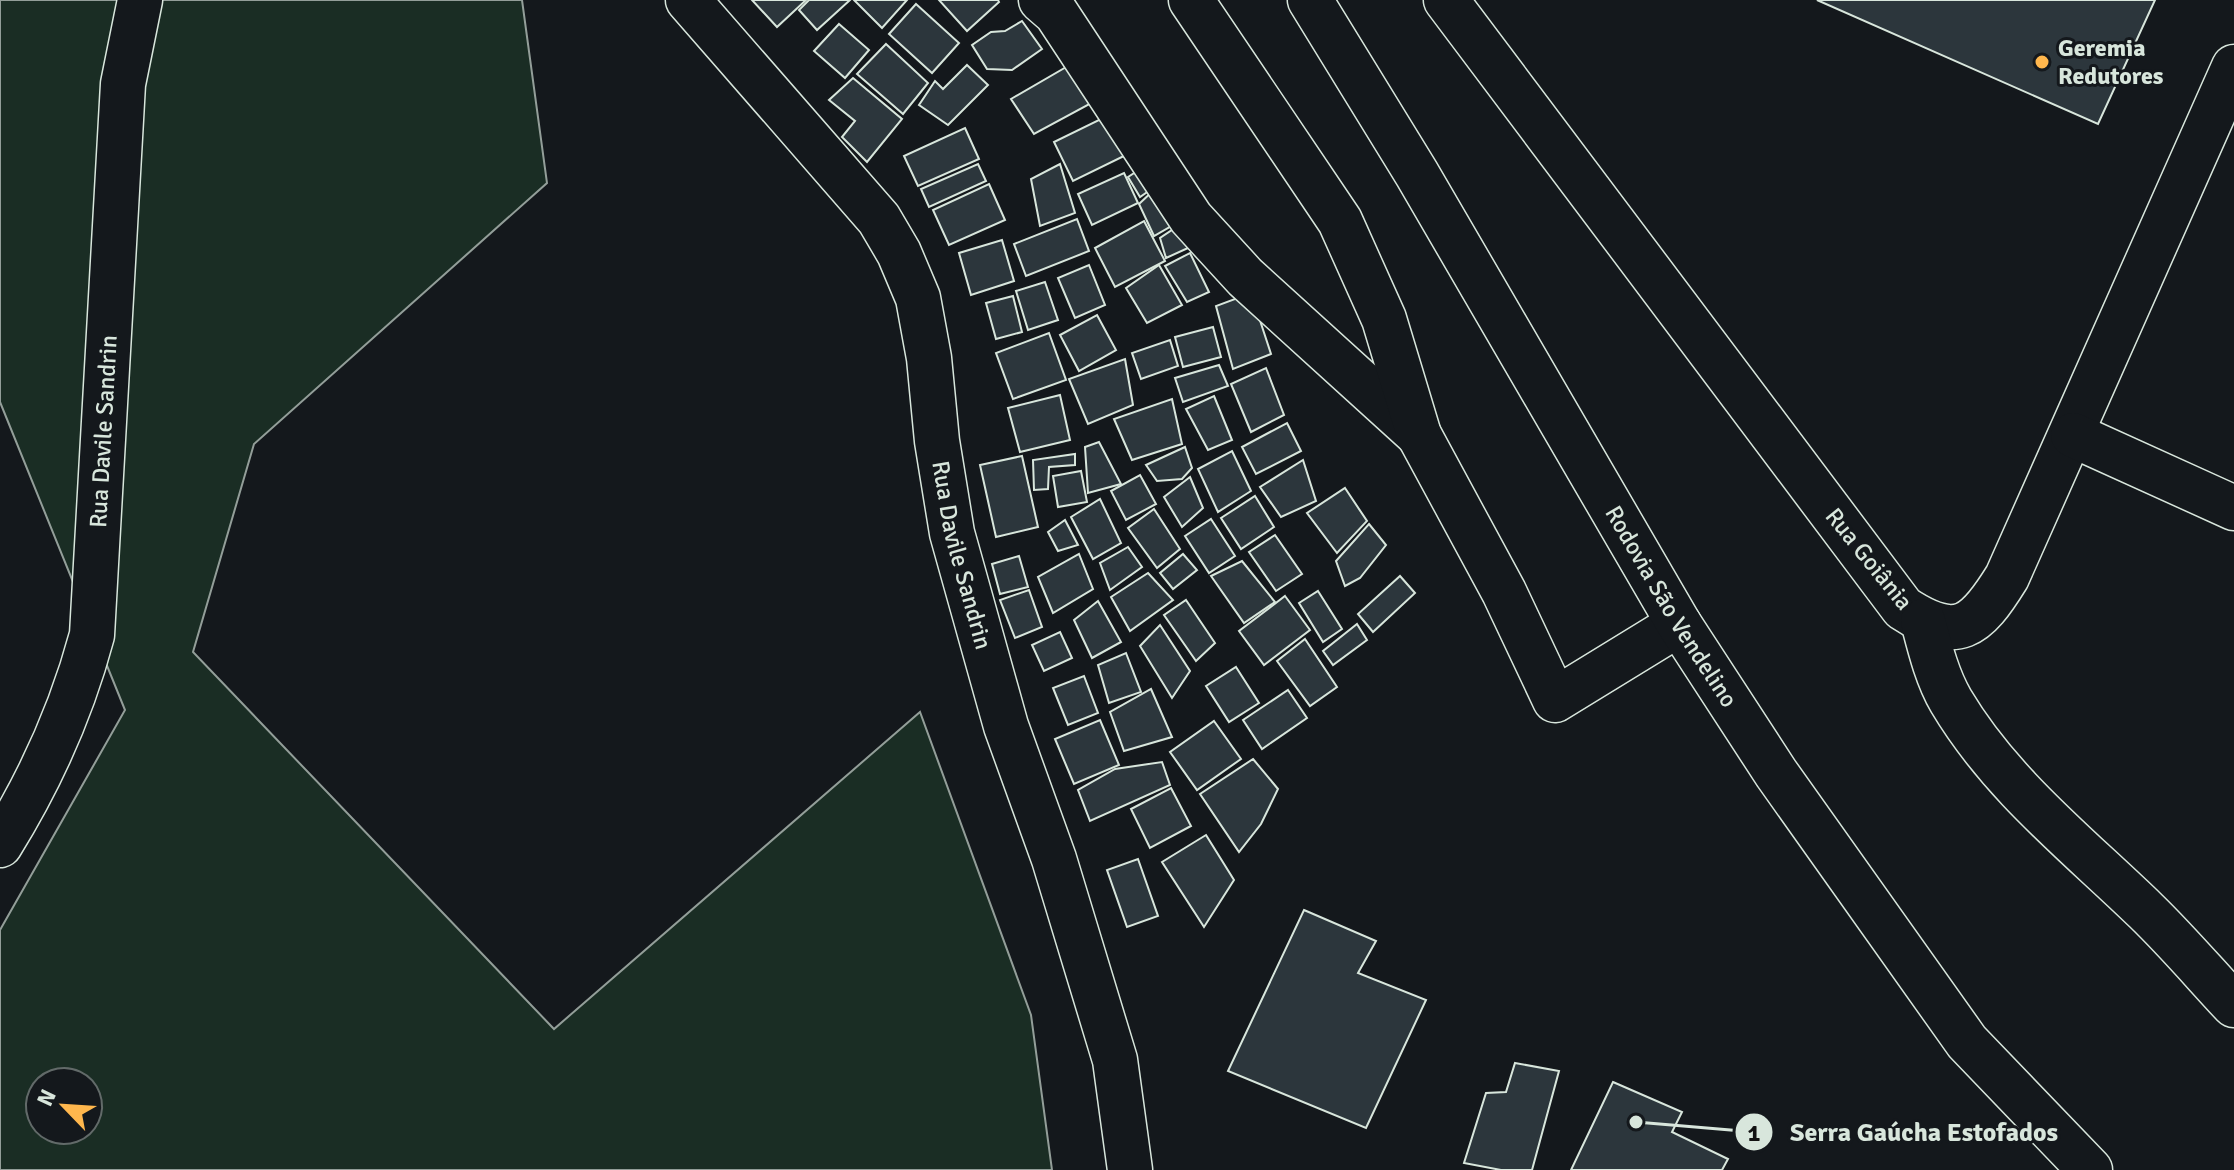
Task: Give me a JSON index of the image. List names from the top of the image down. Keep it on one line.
{"streets":{"main road":["Rua Davile Sandrin","Rua Goiânia","Rodovia São Vendelino"]},"places":["Geremia Redutores","Serra Gaúcha Estofados"],"north":"top left"}
